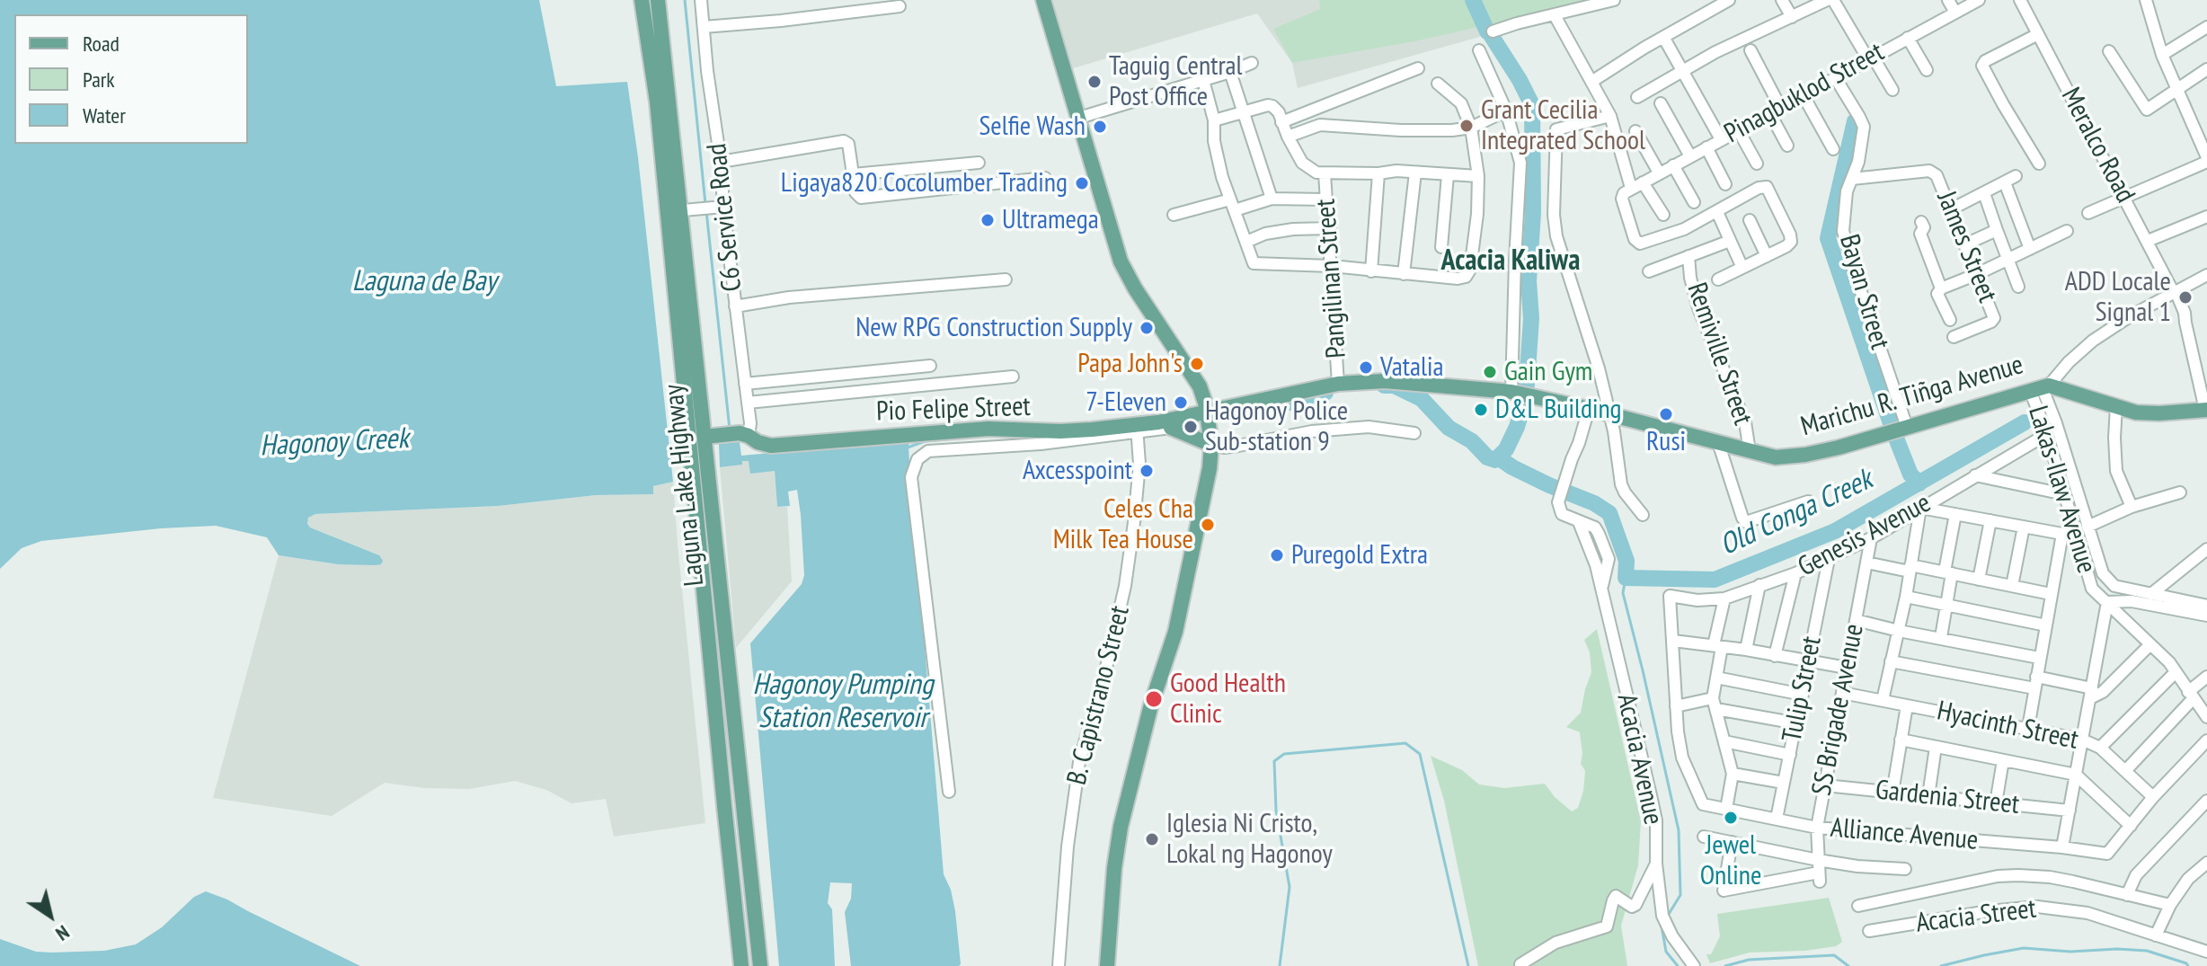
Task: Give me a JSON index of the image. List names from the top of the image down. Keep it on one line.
{"streets":{"main road":["Marichu R. Tiñga Avenue","Pio Felipe Street","Laguna Lake Highway"],"street":["Pinagbuklod Street","Meralco Road","C6 Service Road","James Street","Pangilinan Street","Bayan Street","Remiville Street","Lakas-Ilaw Avenue","Genesis Avenue","Tulip Street","B. Capistrano Street","SS Brigade Avenue","Hyacinth Street","Acacia Avenue","Gardenia Street","Alliance Avenue","Acacia Street"]},"crossings":[["Pinagbuklod Street","Bayan Street"],["Meralco Road","Marichu R. Tiñga Avenue"],["C6 Service Road","Pio Felipe Street"],["James Street","Bayan Street"],["Pangilinan Street","Marichu R. Tiñga Avenue"],["Bayan Street","Marichu R. Tiñga Avenue"],["Remiville Street","Marichu R. Tiñga Avenue"],["Marichu R. Tiñga Avenue","Pio Felipe Street"],["Marichu R. Tiñga Avenue","Lakas-Ilaw Avenue"],["Marichu R. Tiñga Avenue","Acacia Avenue"],["Pio Felipe Street","Laguna Lake Highway"],["Pio Felipe Street","B. Capistrano Street"],["Lakas-Ilaw Avenue","Genesis Avenue"],["Genesis Avenue","Tulip Street"],["Genesis Avenue","SS Brigade Avenue"],["Tulip Street","Alliance Avenue"],["SS Brigade Avenue","Hyacinth Street"],["SS Brigade Avenue","Gardenia Street"],["SS Brigade Avenue","Alliance Avenue"]],"districts":["Acacia Kaliwa"],"water":["Laguna de Bay","Hagonoy Creek","Old Conga Creek","Hagonoy Pumping Station Reservoir"],"places":["Taguig Central Post Office","Grant Cecilia Integrated School","Selfie Wash","Ligaya820 Cocolumber Trading","Ultramega","ADD Locale Signal 1","New RPG Construction Supply","Papa John's","Vatalia","Gain Gym","7-Eleven","D&L Building","Rusi","Hagonoy Police Sub-station 9","Axcesspoint","Celes Cha Milk Tea House","Puregold Extra","Good Health Clinic","Jewel Online","Iglesia Ni Cristo, Lokal ng Hagonoy"],"legend":["Road","Park","Water"],"north":"bottom right"}
